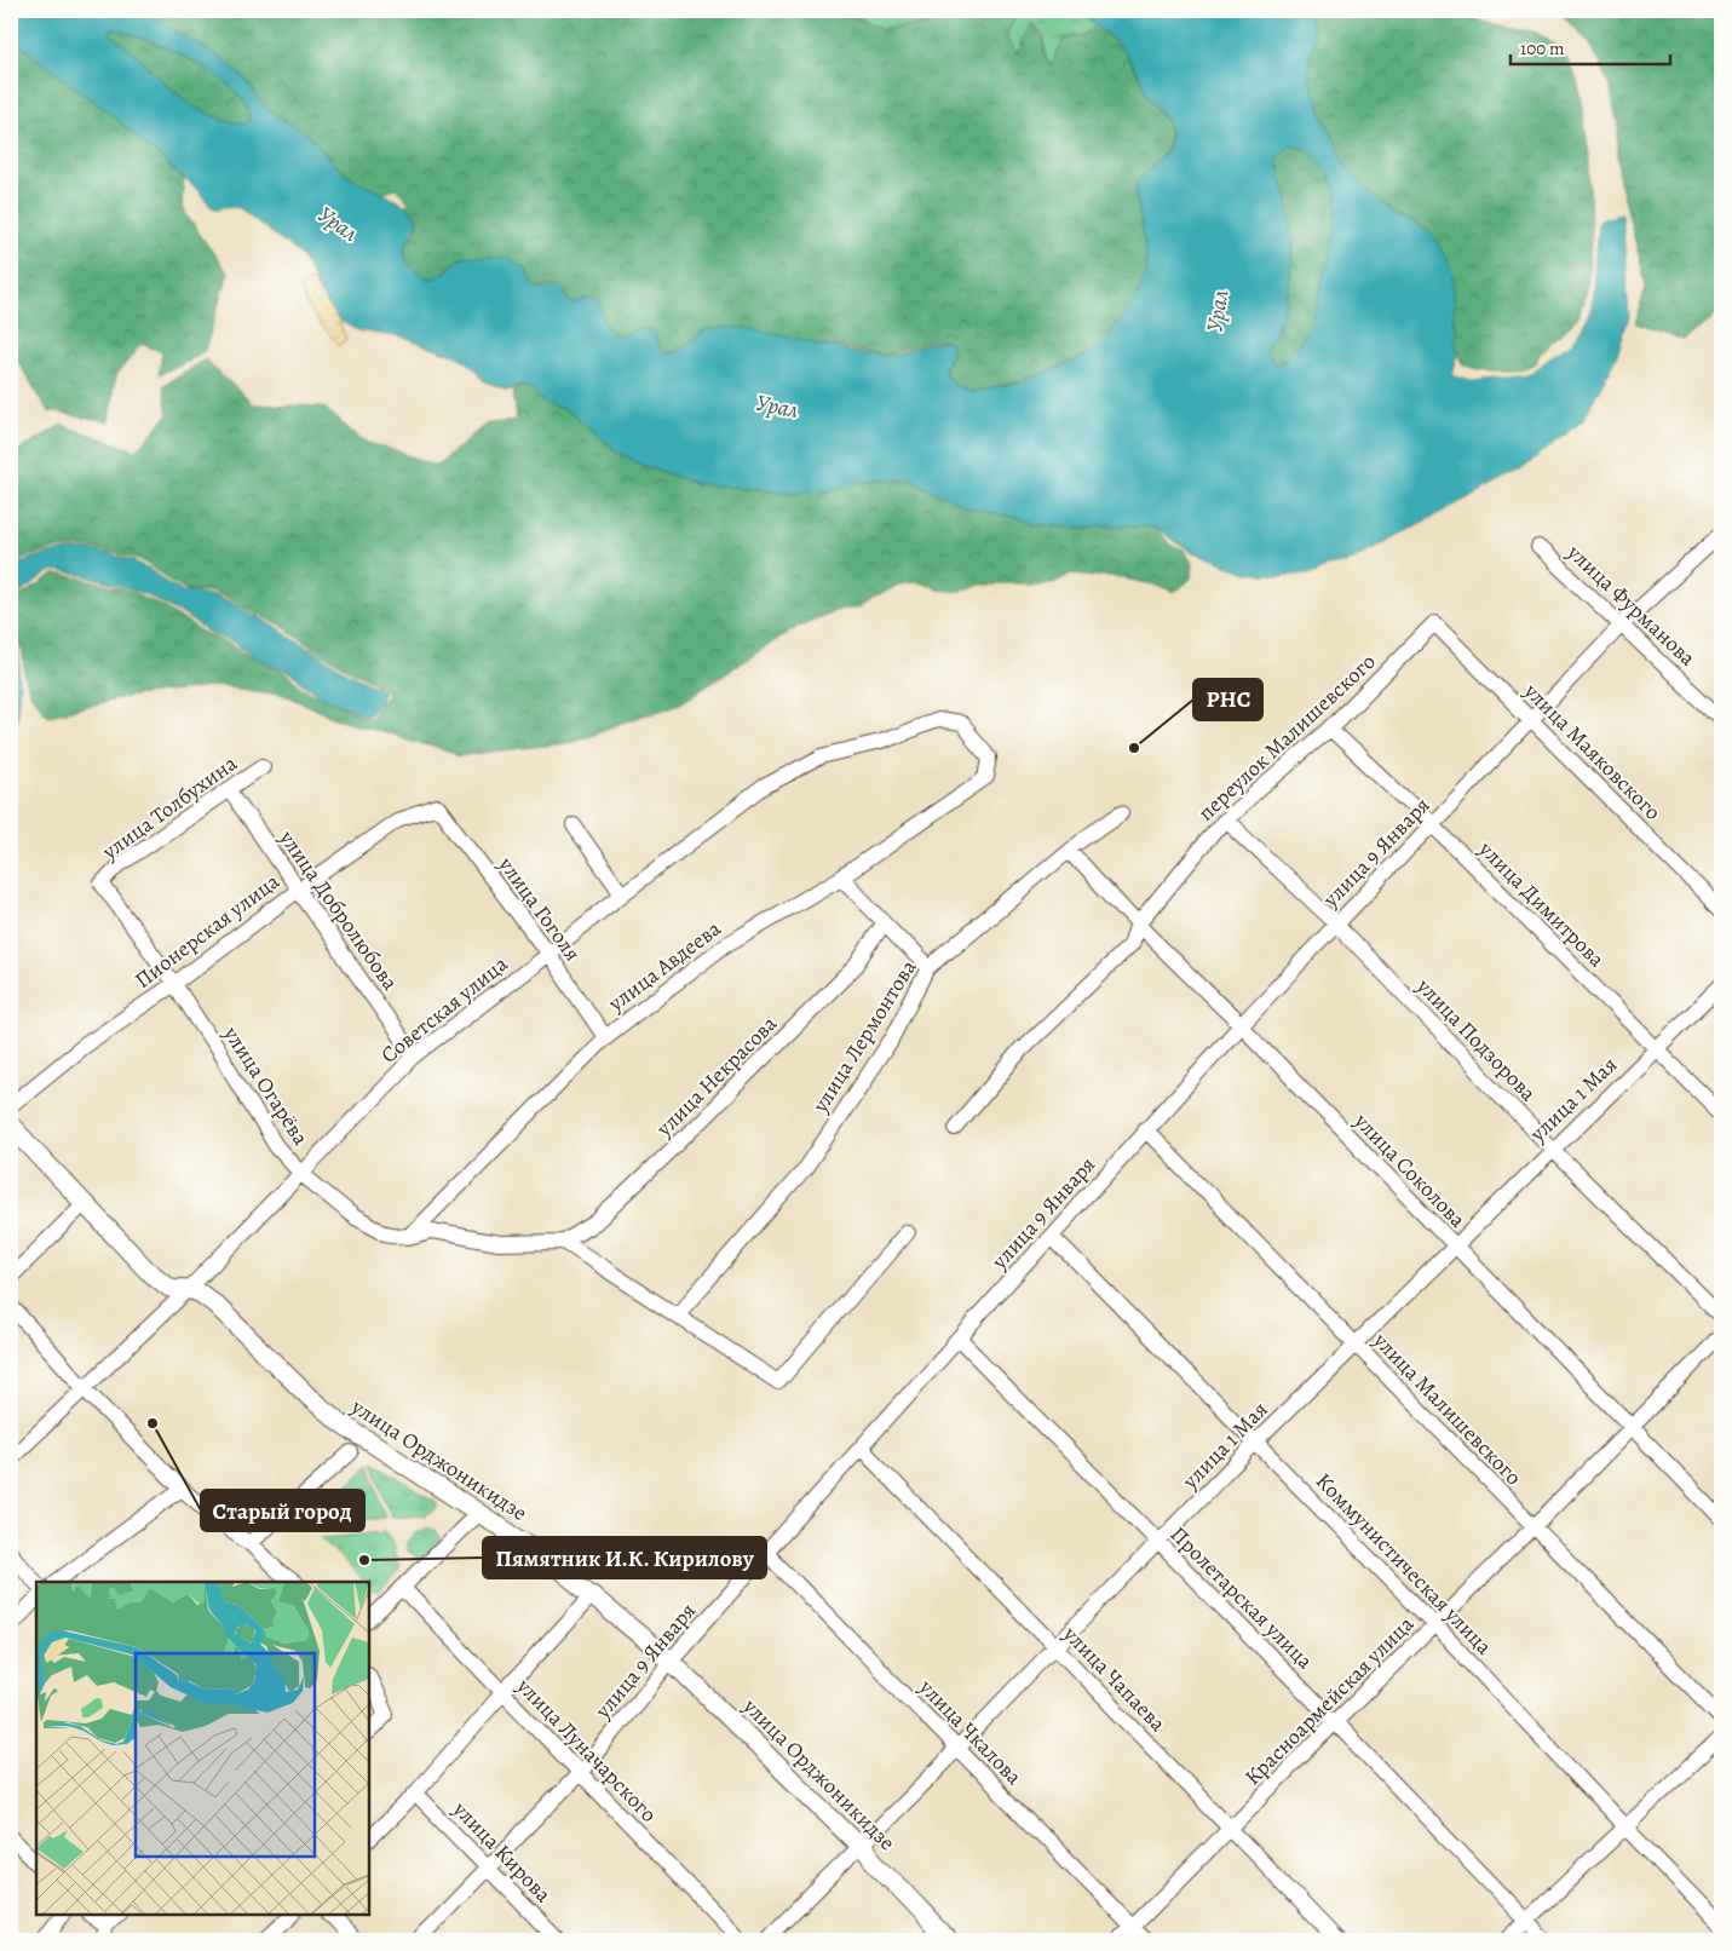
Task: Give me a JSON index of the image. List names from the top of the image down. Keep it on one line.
{"streets":{"main road":["улица Орджоникидзе"],"street":["улица Фурманова","переулок Малишевского","улица Маяковского","улица Толбухина","улица 9 Января","улица Димитрова","улица Гоголя","улица Добролюбова","Пионерская улица","улица Авдеева","Советская улица","улица Лермонтова","улица Подзорова","улица Некрасова","улица Огарёва","улица 1 Мая","улица Соколова","улица Малишевского","Коммунистическая улица","Пролетарская улица","улица Чапаева","Красноармейская улица","улица Чкалова","улица Луначарского","улица Кирова"]},"crossings":[["улица Фурманова","улица 9 Января"],["переулок Малишевского","улица Маяковского"],["переулок Малишевского","улица Димитрова"],["переулок Малишевского","улица Подзорова"],["переулок Малишевского","улица Соколова"],["улица Маяковского","улица 9 Января"],["улица Толбухина","улица Добролюбова"],["улица Толбухина","улица Огарёва"],["улица 9 Января","улица Димитрова"],["улица 9 Января","улица Подзорова"],["улица 9 Января","улица Соколова"],["улица 9 Января","улица Малишевского"],["улица 9 Января","улица Орджоникидзе"],["улица 9 Января","Коммунистическая улица"],["улица 9 Января","Пролетарская улица"],["улица 9 Января","улица Чапаева"],["улица 9 Января","улица Чкалова"],["улица 9 Января","улица Луначарского"],["улица 9 Января","улица Кирова"],["улица Димитрова","улица 1 Мая"],["улица Гоголя","Пионерская улица"],["улица Гоголя","улица Авдеева"],["улица Гоголя","Советская улица"],["улица Добролюбова","Пионерская улица"],["улица Добролюбова","Советская улица"],["Пионерская улица","улица Огарёва"],["улица Авдеева","Советская улица"],["улица Авдеева","улица Огарёва"],["Советская улица","улица Огарёва"],["Советская улица","улица Орджоникидзе"],["улица Лермонтова","улица Соколова"],["улица Подзорова","улица 1 Мая"],["улица Некрасова","улица Огарёва"],["улица 1 Мая","улица Соколова"],["улица 1 Мая","улица Малишевского"],["улица 1 Мая","улица Орджоникидзе"],["улица 1 Мая","Коммунистическая улица"],["улица 1 Мая","Пролетарская улица"],["улица 1 Мая","улица Чапаева"],["улица 1 Мая","улица Чкалова"],["улица Соколова","Красноармейская улица"],["улица Малишевского","Красноармейская улица"],["Коммунистическая улица","Красноармейская улица"],["Пролетарская улица","Красноармейская улица"],["улица Чапаева","Красноармейская улица"],["Красноармейская улица","улица Чкалова"]],"water":["Урал"],"places":["РНС","Старый город","Пямятник И.К. Кирилову"],"scale_bar":"100 m"}
